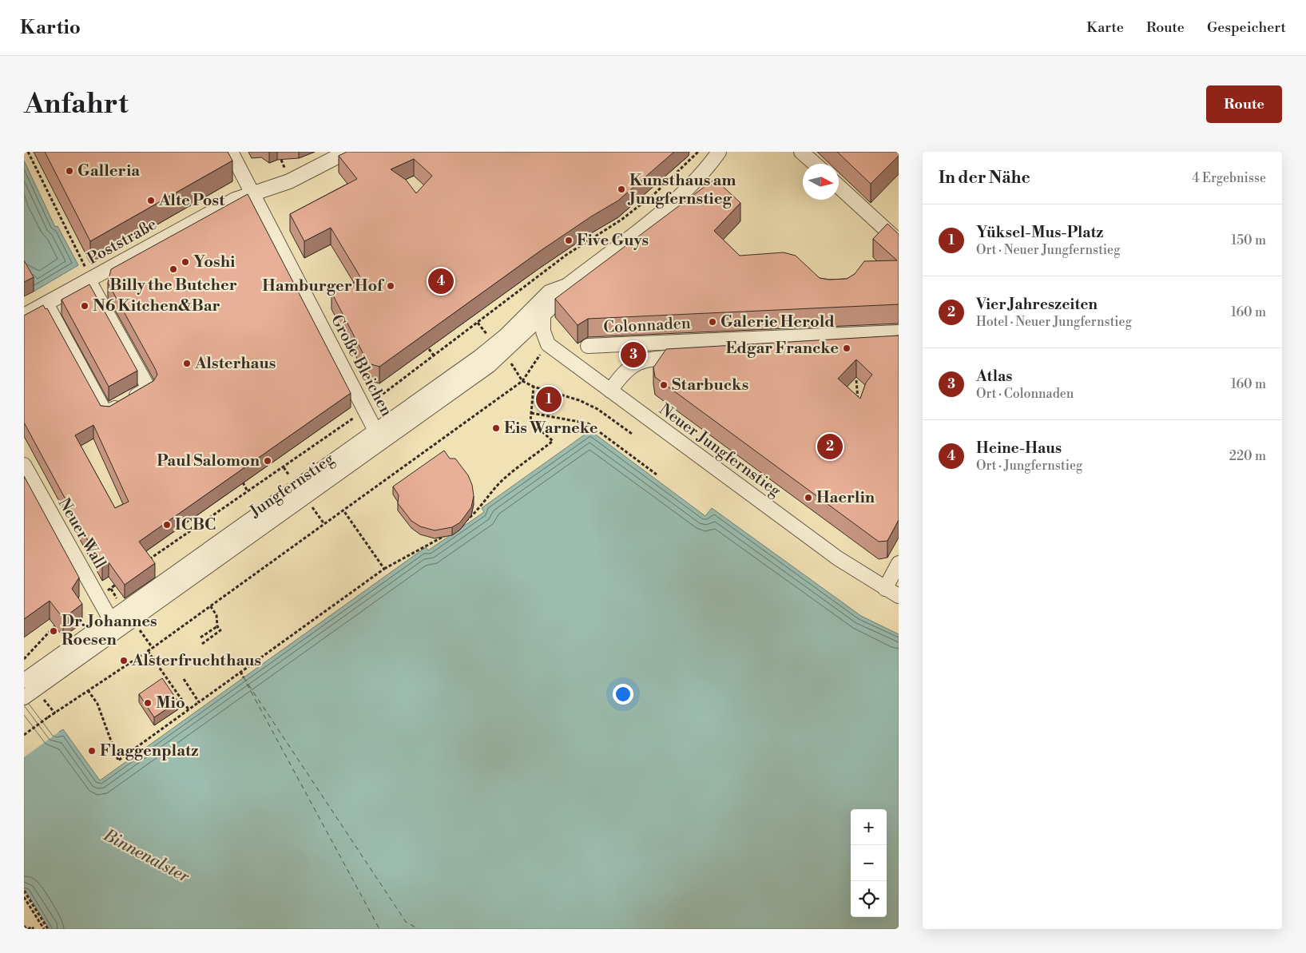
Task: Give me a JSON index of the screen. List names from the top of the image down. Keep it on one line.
{"streets":{"street":["Poststraße","Colonnaden","Große Bleichen","Neuer Jungfernstieg","Jungfernstieg","Neuer Wall"]},"crossings":[["Poststraße","Große Bleichen"],["Colonnaden","Neuer Jungfernstieg"],["Große Bleichen","Jungfernstieg"],["Neuer Jungfernstieg","Jungfernstieg"],["Jungfernstieg","Neuer Wall"]],"water":["Binnenalster"],"places":["Galleria","Kunsthaus am Jungfernstieg","Alte Post","Five Guys","Yoshi","Billy the Butcher","Hamburger Hof","N6 Kitchen&Bar","Galerie Herold","Edgar Francke","Alsterhaus","Starbucks","Eis Warneke","Paul Salomon","Haerlin","ICBC","Dr. Johannes Roesen","Alsterfruchthaus","Mio","Flaggenplatz"],"north":"right","page":{"header":"Kartio","nav":["Karte","Route","Gespeichert"],"buttons":"Route","title":"Anfahrt","heading":["In der Nähe","4 Ergebnisse"],"list":[{"mark":"1","name":"Yüksel-Mus-Platz","note":"Ort · Neuer Jungfernstieg","value":"150 m"},{"mark":"2","name":"Vier Jahreszeiten","note":"Hotel · Neuer Jungfernstieg","value":"160 m"},{"mark":"3","name":"Atlas","note":"Ort · Colonnaden","value":"160 m"},{"mark":"4","name":"Heine-Haus","note":"Ort · Jungfernstieg","value":"220 m"}],"pins":["4","3","1","2"],"map_buttons":["+","−"]}}
